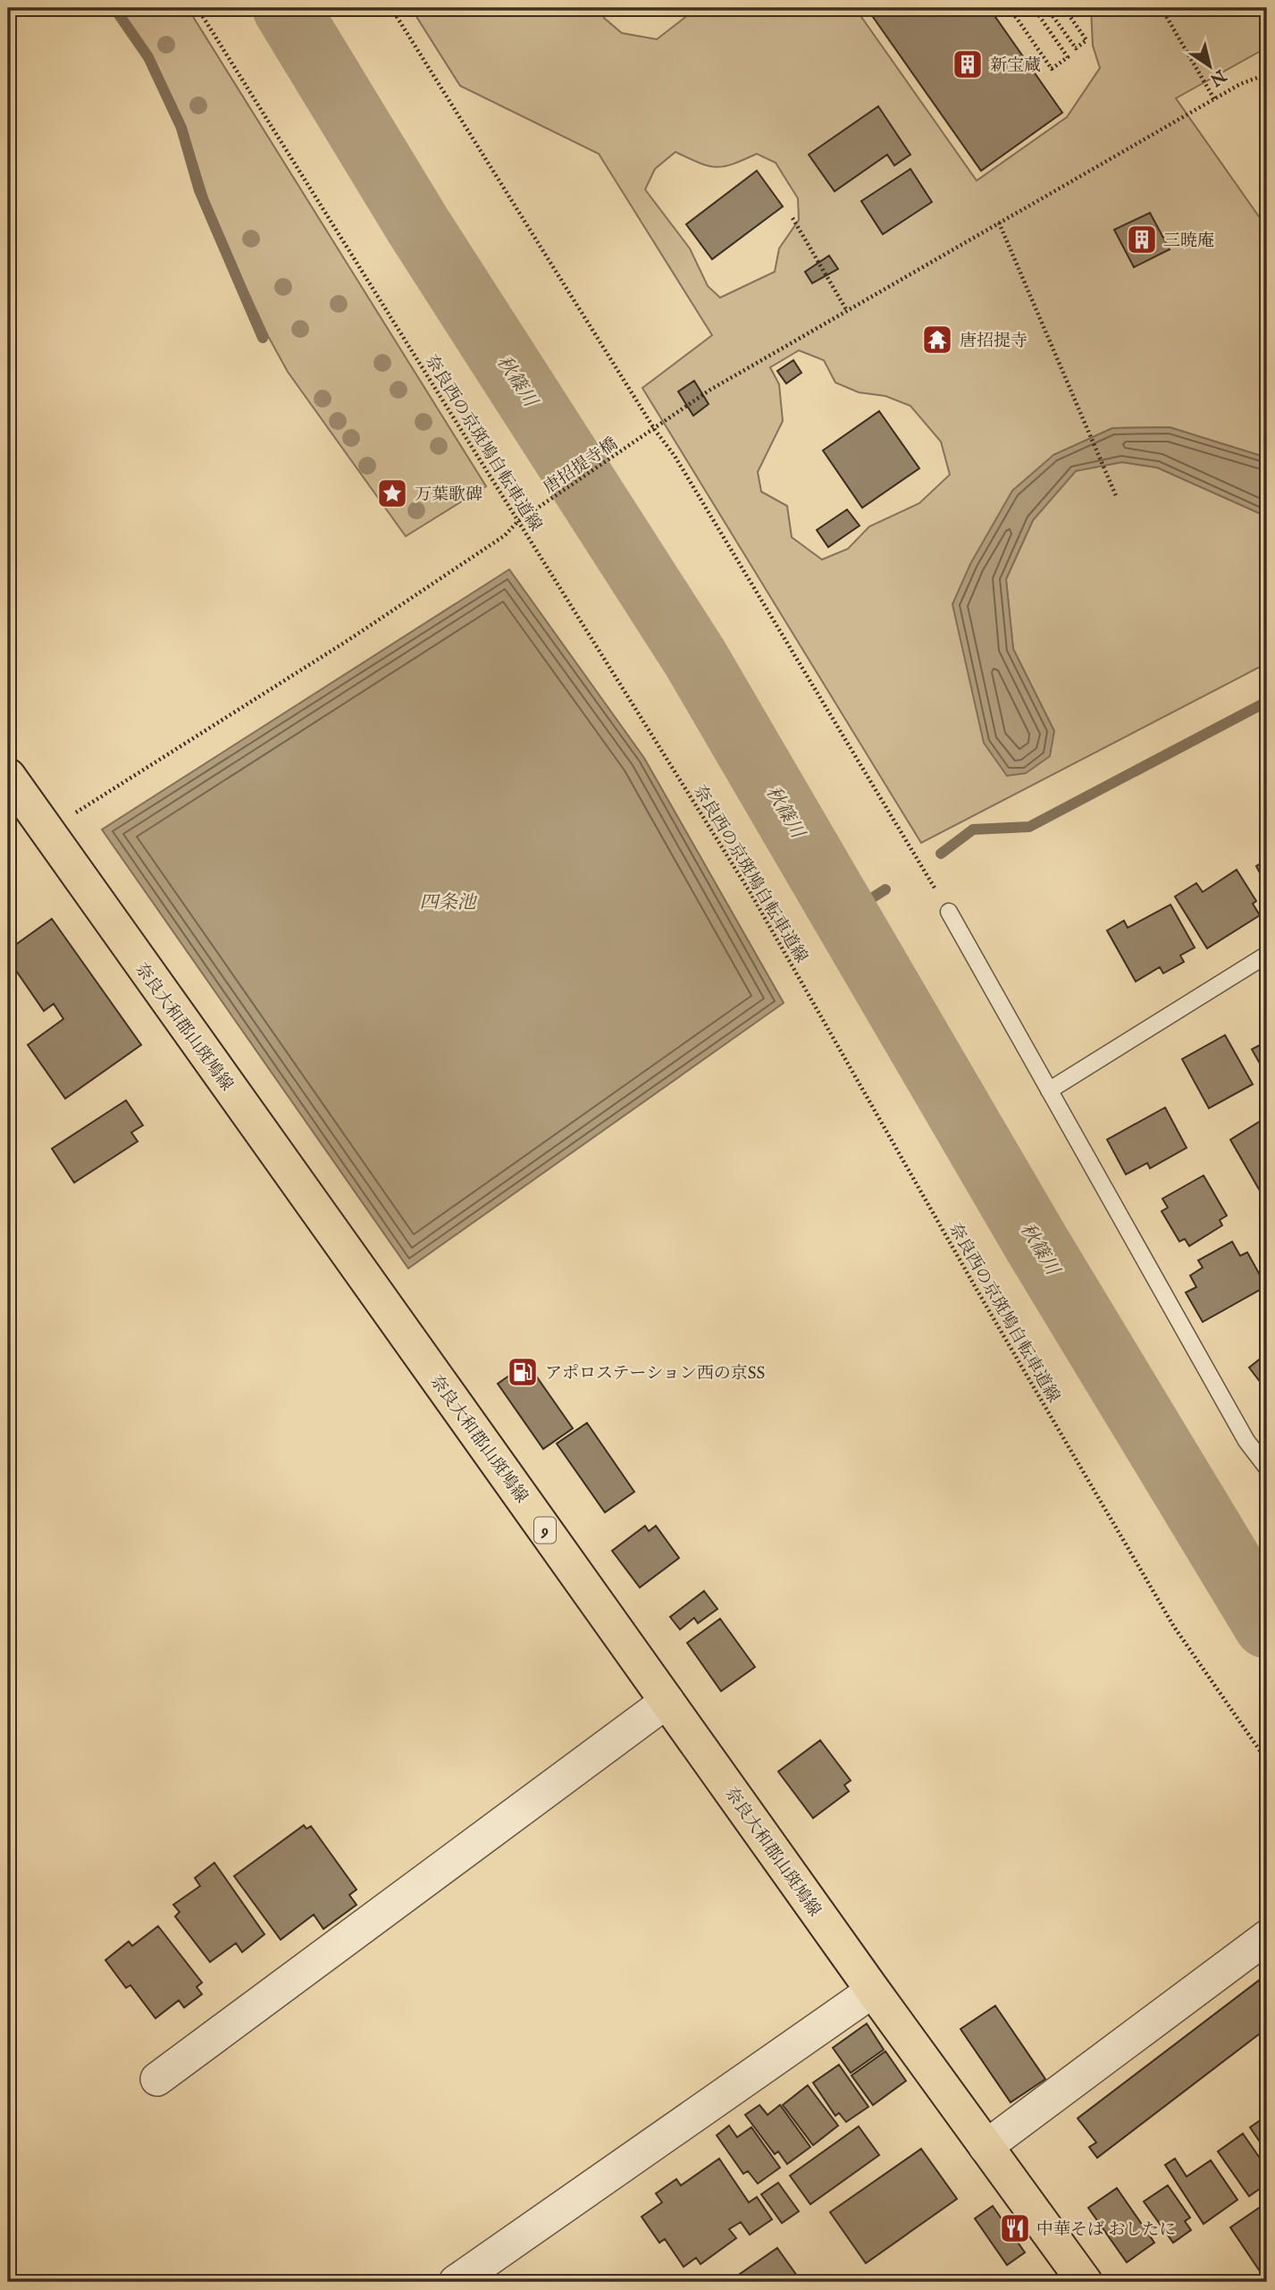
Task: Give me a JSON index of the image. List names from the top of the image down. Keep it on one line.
{"streets":{"main road":["奈良大和郡山斑鳩線","9"],"path":["奈良西の京斑鳩自転車道線","唐招提寺橋"]},"crossings":[["奈良西の京斑鳩自転車道線","唐招提寺橋"],["唐招提寺橋","奈良大和郡山斑鳩線"]],"water":["秋篠川","四条池"],"places":{"building":["新宝蔵","三暁庵"],"temple":["唐招提寺"],"place":["万葉歌碑"],"fuel station":["アポロステーション西の京SS"],"restaurant":["中華そば おしたに"]},"north":"bottom right"}
